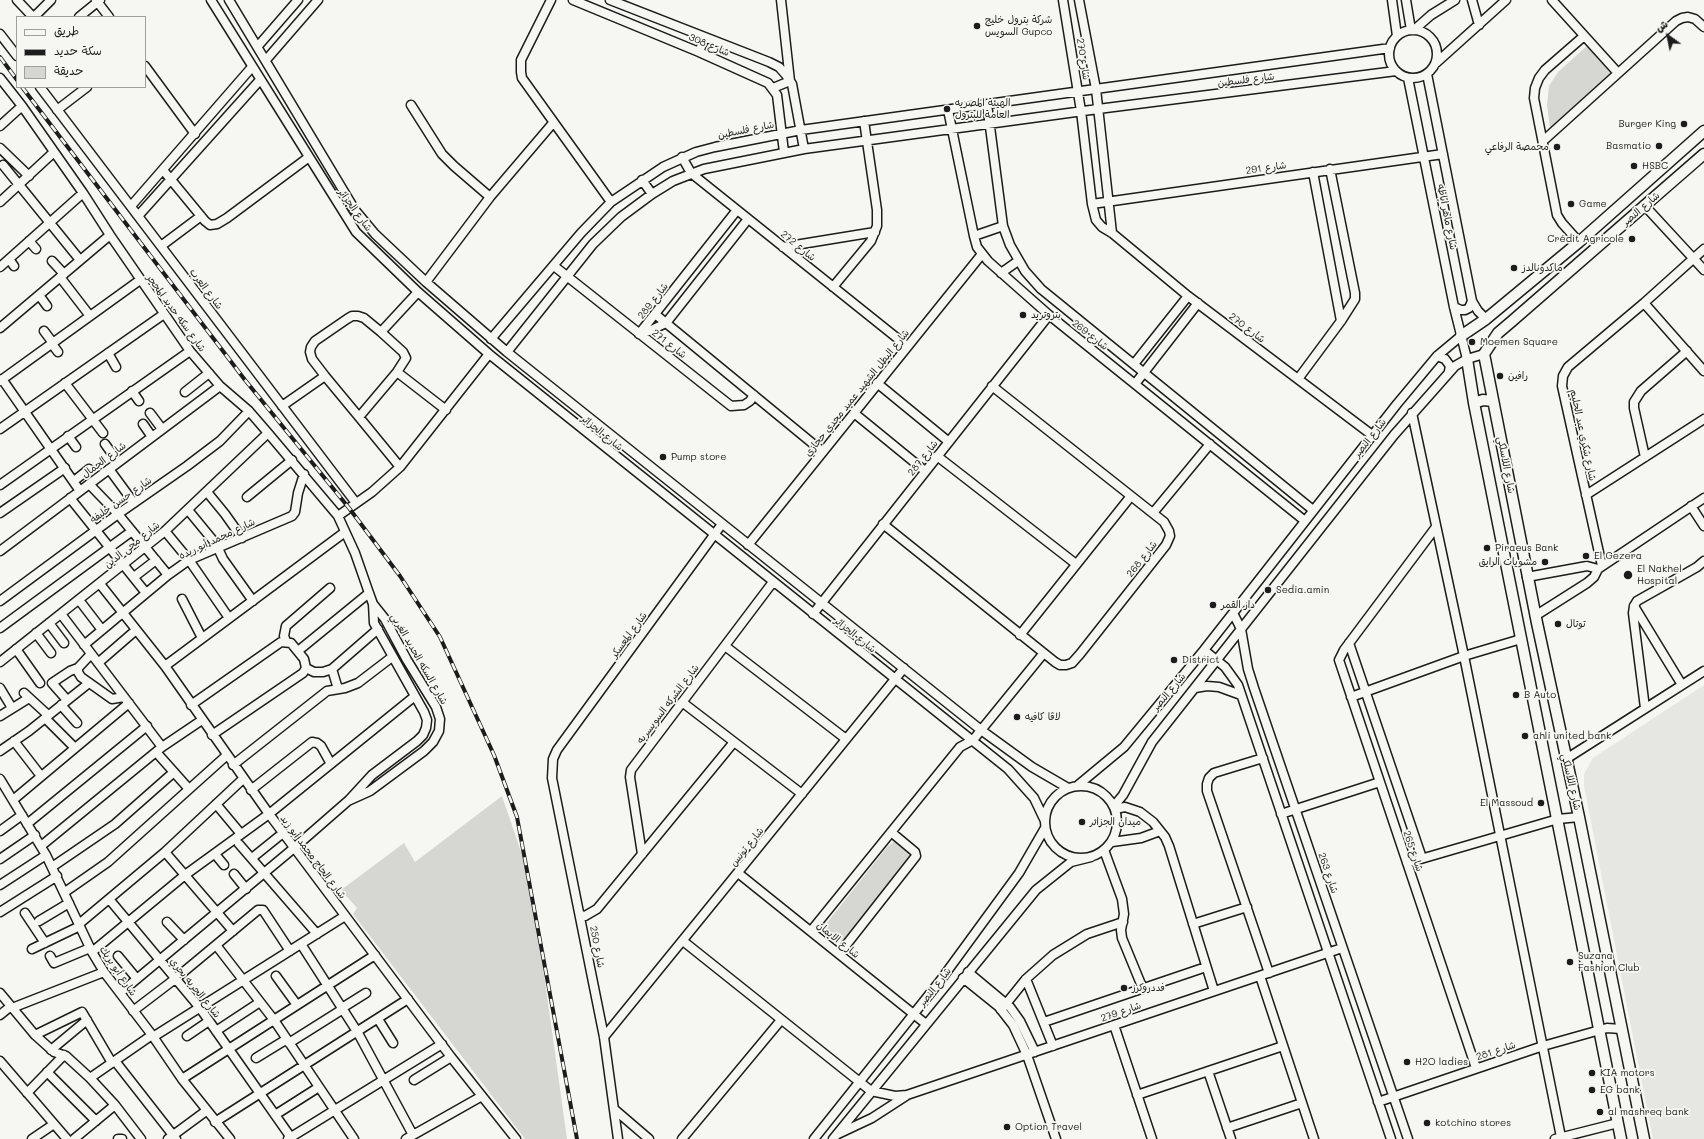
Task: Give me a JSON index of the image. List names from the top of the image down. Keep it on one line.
{"streets":{"main road":["شارع النصر","شارع اللاسلكي"],"street":["شارع 308","شارع 270","شارع فلسطين","شارع 291","شارع الجزائر","شارع ماهر اباظه","شارع 272","شارع العرب","شارع 289","شارع سكه حديد المحجر","شارع 269","شارع 271","شارع البطل الشهيد عميد مجدي حجازي","شارع شكري عبد الحليم","شارع 287","شارع الجمال","شارع حسن خليفه","شارع محمد أبو ريده","شارع محى الدين","شارع 268","شارع المعسكر","شارع السكه الحديد الغربي","شارع الشركه السويسريه","شارع تونس","شارع 265","شارع الحاج محمد أبو زيد","شارع 263","شارع الايمان","شارع 250","شارع أبو بريك","شارع الحريه بحري","شارع 279","شارع 281"]},"crossings":[["شارع 308","شارع فلسطين"],["شارع 270","شارع فلسطين"],["شارع 270","شارع 291"],["شارع 270","شارع النصر"],["شارع فلسطين","شارع الجزائر"],["شارع فلسطين","شارع ماهر اباظه"],["شارع فلسطين","شارع 272"],["شارع فلسطين","شارع 269"],["شارع فلسطين","شارع 271"],["شارع 291","شارع ماهر اباظه"],["شارع النصر","شارع الجزائر"],["شارع النصر","شارع ماهر اباظه"],["شارع النصر","شارع 269"],["شارع النصر","شارع اللاسلكي"],["شارع النصر","شارع 263"],["شارع النصر","شارع الايمان"],["شارع النصر","شارع 279"],["شارع الجزائر","شارع البطل الشهيد عميد مجدي حجازي"],["شارع الجزائر","شارع 287"],["شارع الجزائر","شارع المعسكر"],["شارع الجزائر","شارع الشركه السويسريه"],["شارع الجزائر","شارع تونس"],["شارع ماهر اباظه","شارع اللاسلكي"],["شارع 272","شارع 289"],["شارع 272","شارع البطل الشهيد عميد مجدي حجازي"],["شارع 289","شارع 271"],["شارع سكه حديد المحجر","شارع الجمال"],["شارع سكه حديد المحجر","شارع حسن خليفه"],["شارع سكه حديد المحجر","شارع محمد أبو ريده"],["شارع سكه حديد المحجر","شارع محى الدين"],["شارع سكه حديد المحجر","شارع السكه الحديد الغربي"],["شارع 269","شارع البطل الشهيد عميد مجدي حجازي"],["شارع 269","شارع 287"],["شارع 271","شارع البطل الشهيد عميد مجدي حجازي"],["شارع 287","شارع 268"],["شارع اللاسلكي","شارع 281"],["شارع محمد أبو ريده","شارع الحاج محمد أبو زيد"],["شارع محى الدين","شارع الحاج محمد أبو زيد"],["شارع المعسكر","شارع 250"],["شارع السكه الحديد الغربي","شارع الحاج محمد أبو زيد"],["شارع السكه الحديد الغربي","شارع أبو بريك"],["شارع السكه الحديد الغربي","شارع الحريه بحري"],["شارع تونس","شارع الايمان"],["شارع تونس","شارع 250"],["شارع 265","شارع 281"],["شارع 263","شارع 279"],["شارع 263","شارع 281"]],"places":["شركة بترول خليج السويس Gupco","الهيئة المصريه العامة للبترول","Burger King","Basmatio","محمصة الرفاعي","HSBC","Game","Crédit Agricole","ماكدونالدز","بتروتريد","Moemen Square","رافين","Pump store","Piraeus Bank","El Gezera","مشويات الرايق","El Nakhel Hospital","Sedia.amin","دار القمر","توتال","District","B Auto","لاڤا كافيه","ahli united bank","El Massoud","ميدان الجزائر","Suzana Fashion Club","فددروكرز","H2O ladies","KIA motors","EG bank","al mashreq bank","kotchino stores","Option Travel"],"legend":["طريق","سكة حديد","حديقة"],"north":"top left"}
